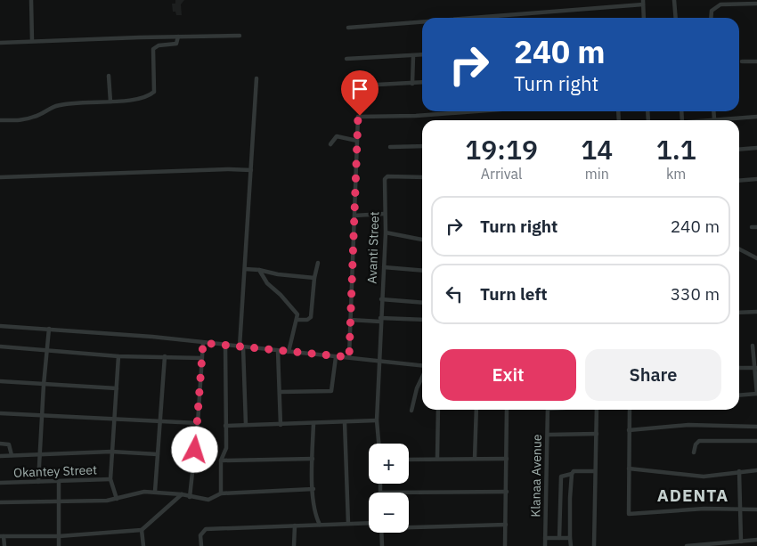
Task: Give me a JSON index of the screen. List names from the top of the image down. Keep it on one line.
{"streets":{"street":["Avanti Street","Okantey Street","Klanaa Avenue"]},"districts":["ADENTA"],"page":{"turn":["240 m","Turn right"],"eta":["19:19","Arrival","14","min","1.1","km"],"list":[{"name":"Turn right","value":"240 m"},{"name":"Turn left","value":"330 m"}],"buttons":["Exit","Share"],"map_buttons":["+","−"]}}
